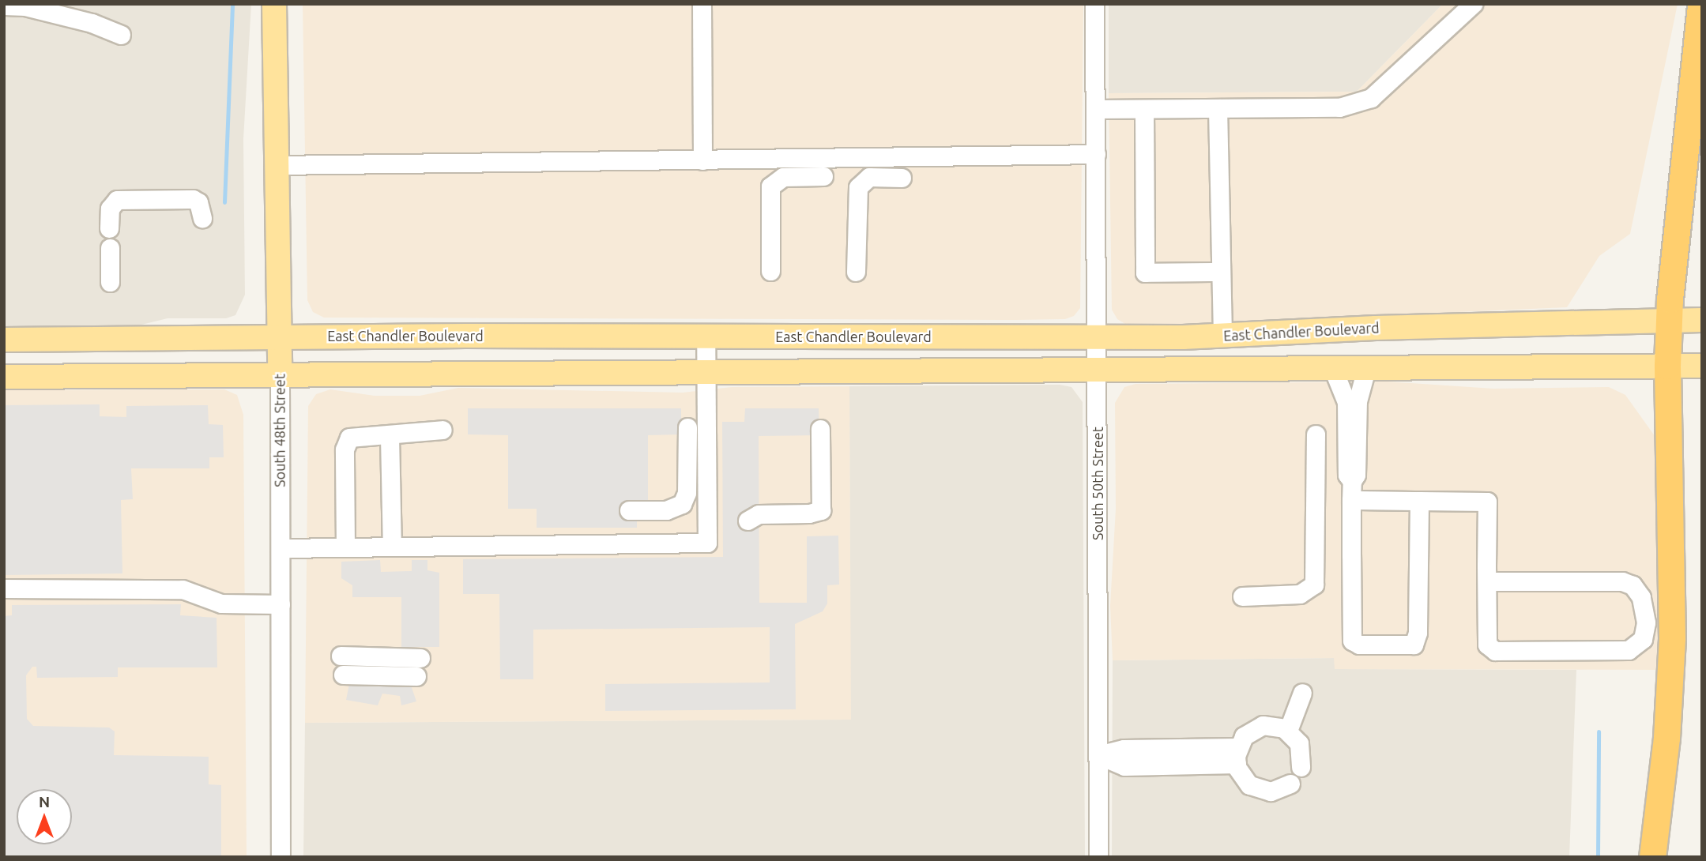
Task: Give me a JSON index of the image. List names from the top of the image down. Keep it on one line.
{"streets":{"main road":["East Chandler Boulevard","South 48th Street"],"street":["South 50th Street"]},"crossings":[["East Chandler Boulevard","South 48th Street"],["East Chandler Boulevard","South 50th Street"]],"north":"top"}
